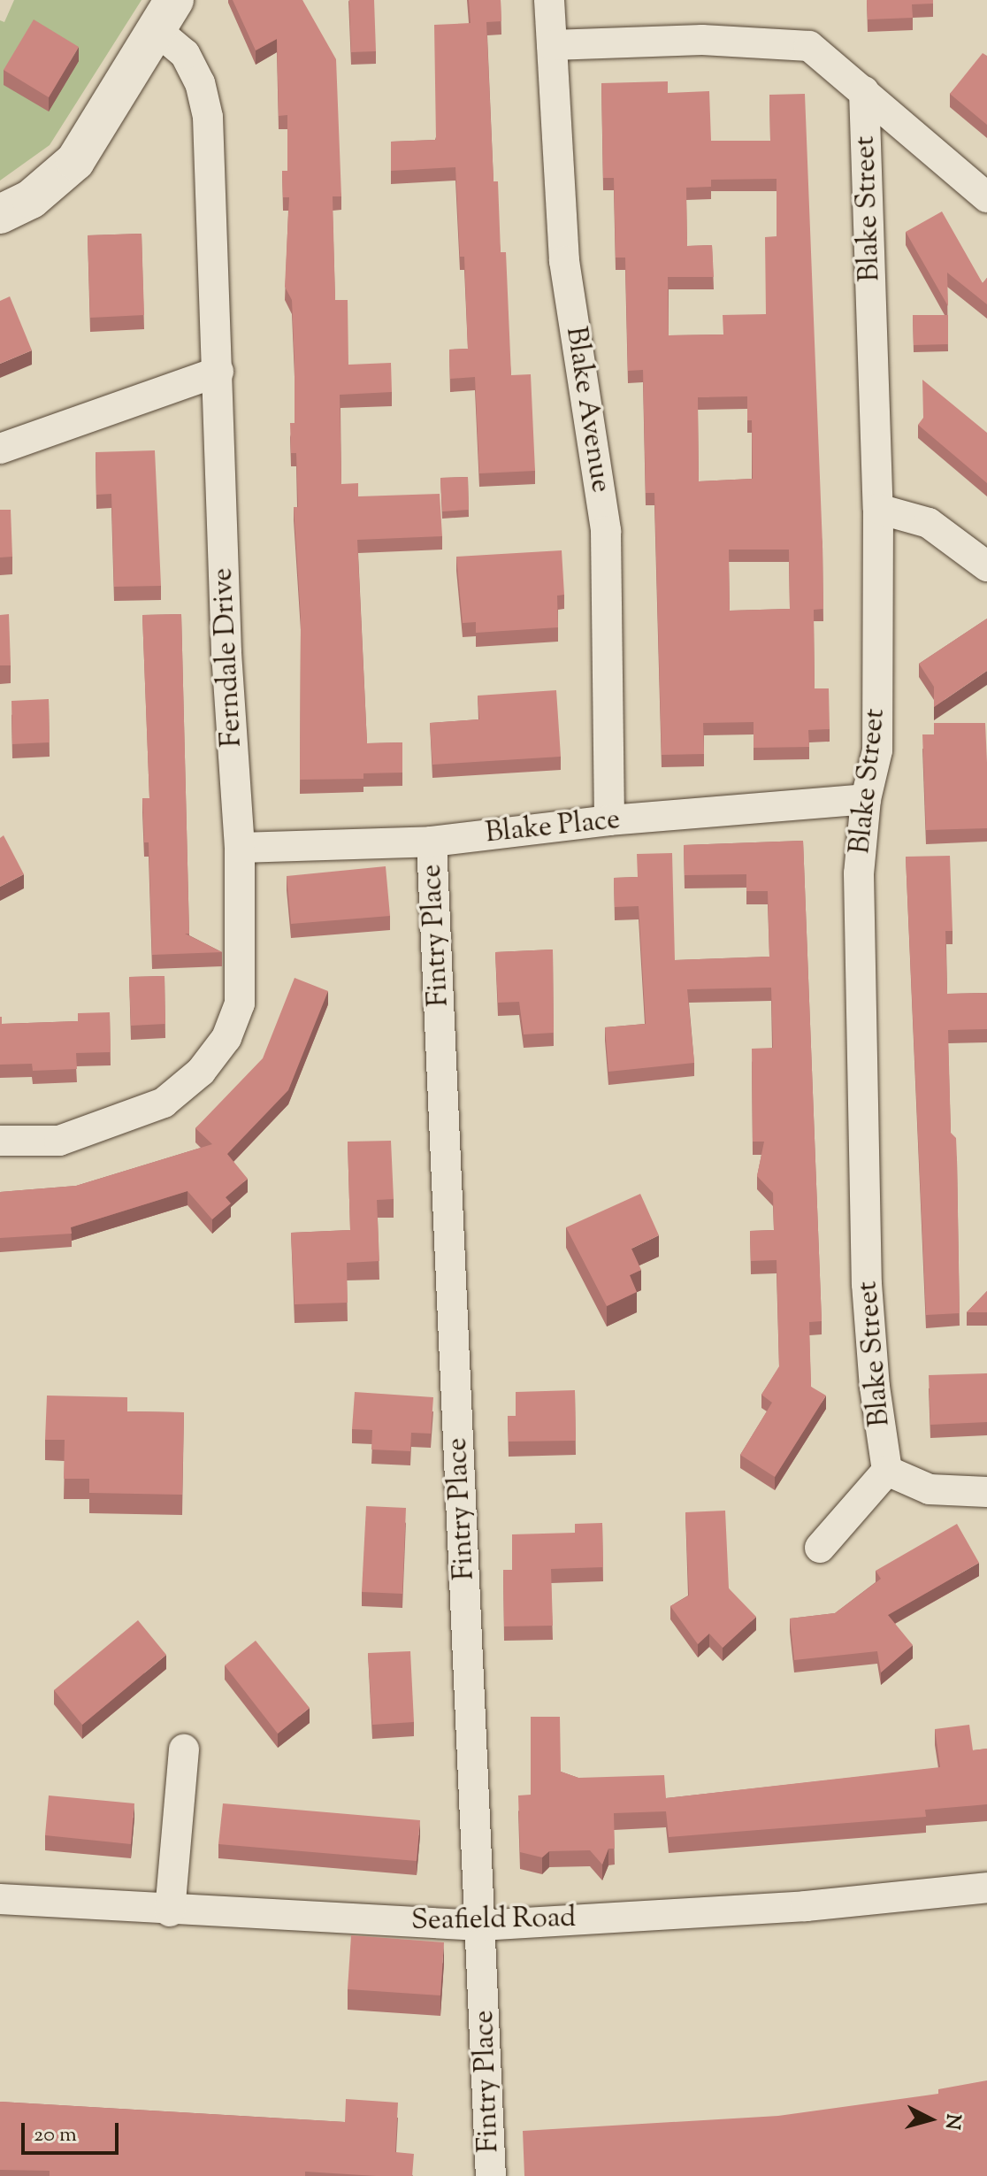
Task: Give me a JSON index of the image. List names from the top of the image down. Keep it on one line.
{"streets":{"street":["Blake Street","Blake Avenue","Ferndale Drive","Blake Place","Fintry Place","Seafield Road"]},"crossings":[["Blake Street","Blake Place"],["Blake Avenue","Blake Place"],["Ferndale Drive","Blake Place"],["Blake Place","Fintry Place"],["Fintry Place","Seafield Road"]],"scale_bar":"20 m","north":"right"}
